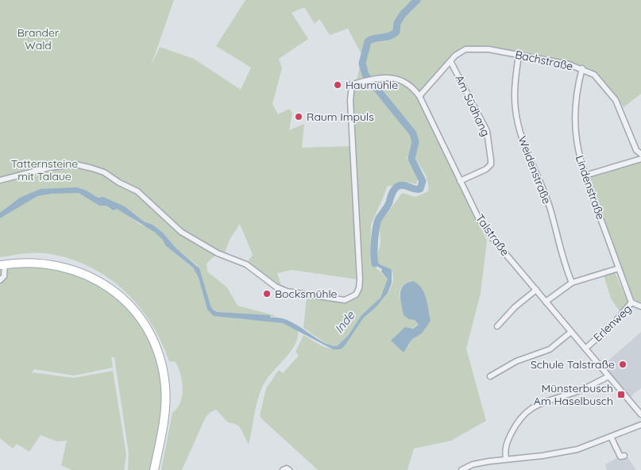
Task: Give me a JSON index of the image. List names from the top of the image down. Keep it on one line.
{"streets":{"street":["Bachstraße","Am Südhang","Weidenstraße","Lindenstraße","Talstraße","Erlenweg"]},"crossings":[["Bachstraße","Am Südhang"],["Bachstraße","Weidenstraße"],["Bachstraße","Lindenstraße"],["Bachstraße","Talstraße"],["Am Südhang","Talstraße"],["Lindenstraße","Erlenweg"],["Talstraße","Erlenweg"]],"water":["Inde"],"parks":["Brander Wald","Tatternsteine mit Talaue"],"places":{"other":["Haumühle","Raum Impuls","Bocksmühle","Schule Talstraße"],"transit":["Münsterbusch Am Haselbusch"]}}
